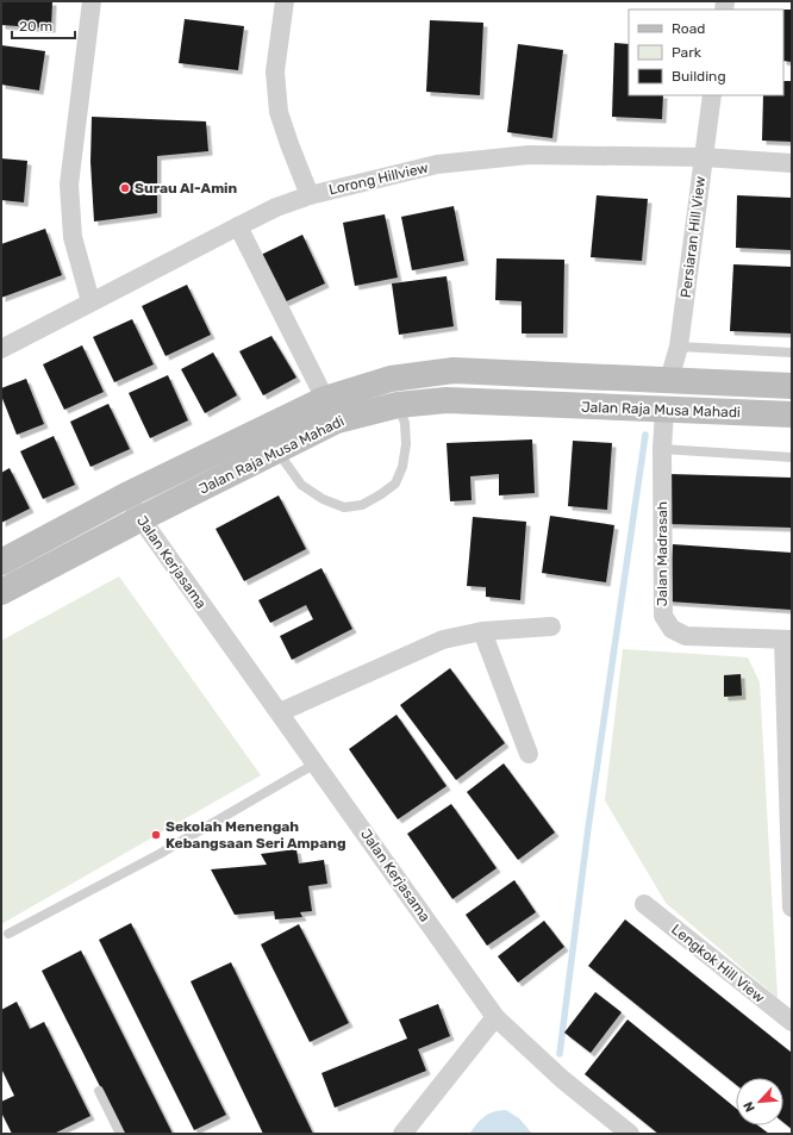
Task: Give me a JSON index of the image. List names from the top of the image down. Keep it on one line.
{"streets":{"main road":["Jalan Raja Musa Mahadi"],"street":["Lorong Hillview","Persiaran Hill View","Jalan Madrasah","Jalan Kerjasama","Lengkok Hill View"]},"crossings":[["Lorong Hillview","Persiaran Hill View"],["Persiaran Hill View","Jalan Raja Musa Mahadi"],["Jalan Raja Musa Mahadi","Jalan Madrasah"],["Jalan Raja Musa Mahadi","Jalan Kerjasama"]],"places":["Surau Al-Amin","Sekolah Menengah Kebangsaan Seri Ampang"],"legend":["Road","Park","Building"],"scale_bar":"20 m","north":"bottom left"}
